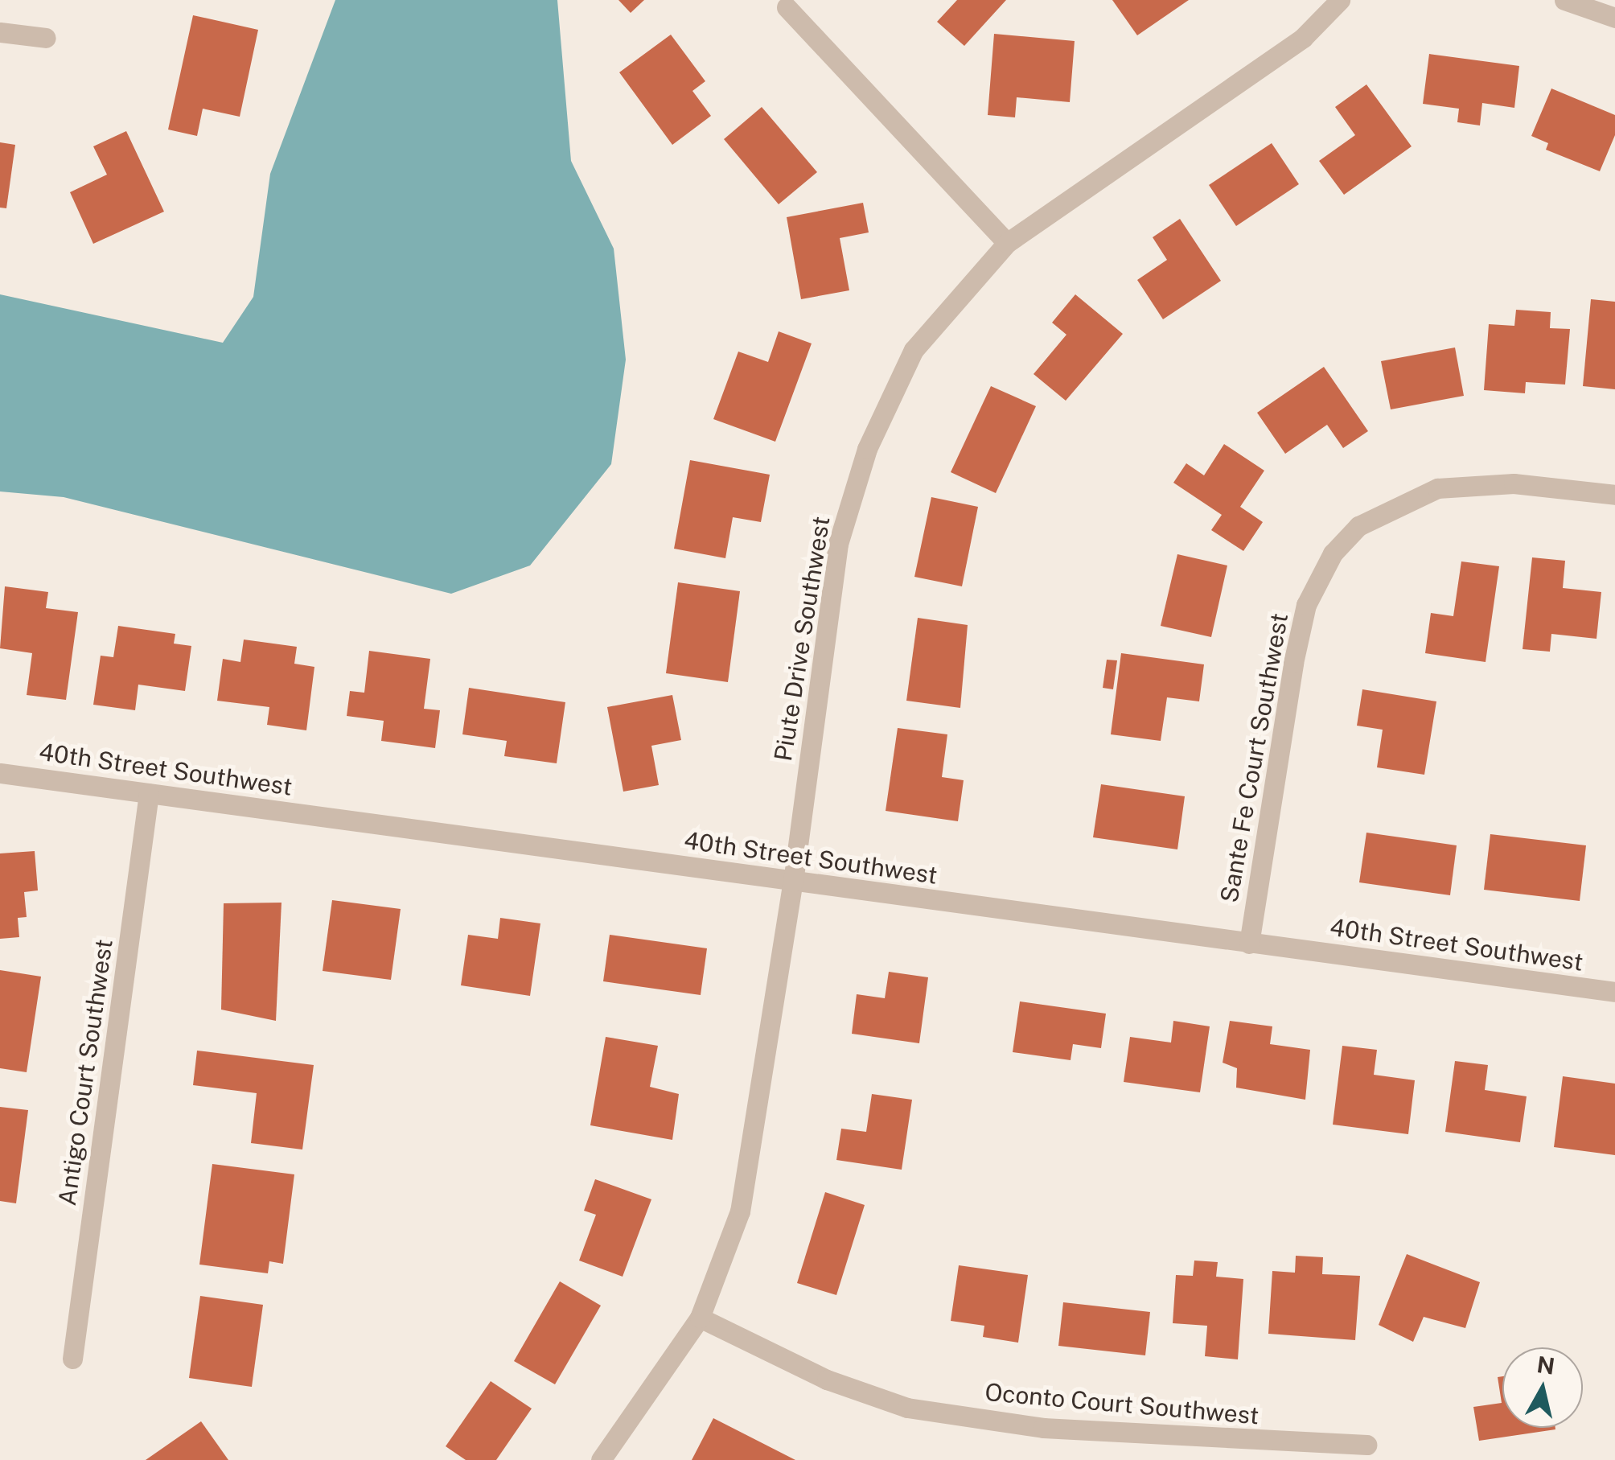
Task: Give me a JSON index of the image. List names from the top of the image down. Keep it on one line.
{"streets":{"street":["Piute Drive Southwest","Sante Fe Court Southwest","40th Street Southwest","Antigo Court Southwest","Oconto Court Southwest"]},"crossings":[["Piute Drive Southwest","40th Street Southwest"],["Piute Drive Southwest","Oconto Court Southwest"],["Sante Fe Court Southwest","40th Street Southwest"],["40th Street Southwest","Antigo Court Southwest"]],"north":"top"}
